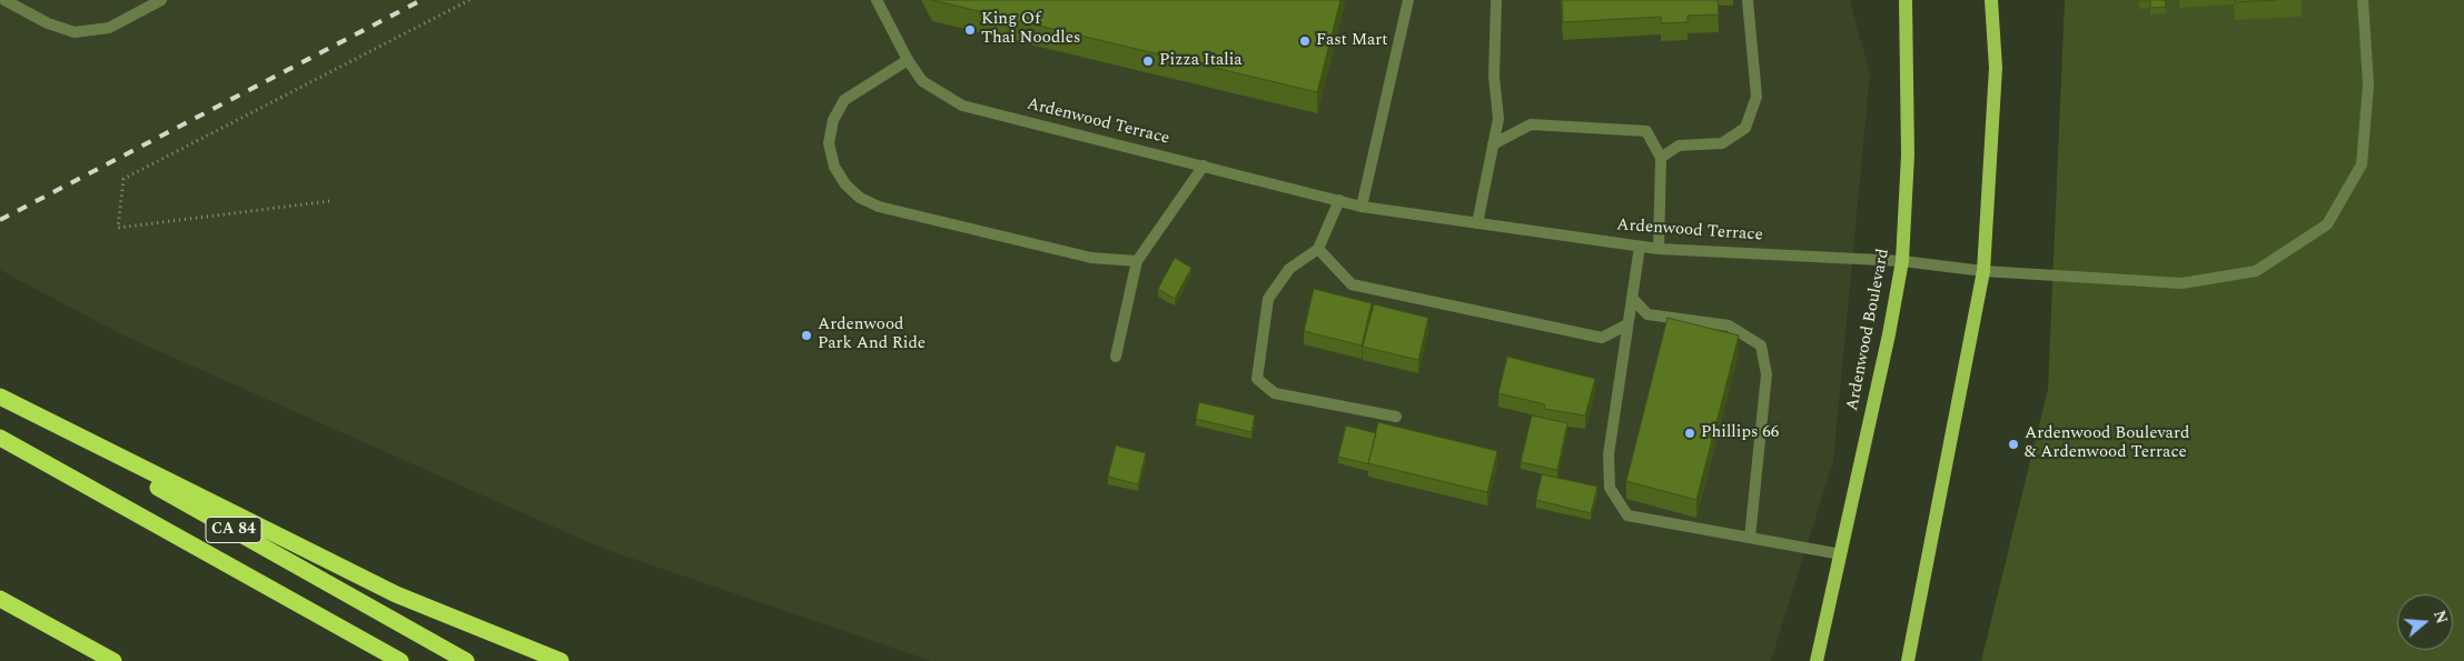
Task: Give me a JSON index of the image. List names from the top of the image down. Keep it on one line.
{"streets":{"highway":["CA 84"],"main road":["Ardenwood Boulevard"],"street":["Ardenwood Terrace"]},"crossings":[["Ardenwood Terrace","Ardenwood Boulevard"]],"places":["King Of Thai Noodles","Fast Mart","Pizza Italia","Ardenwood Park And Ride","Phillips 66","Ardenwood Boulevard & Ardenwood Terrace"],"north":"right"}
